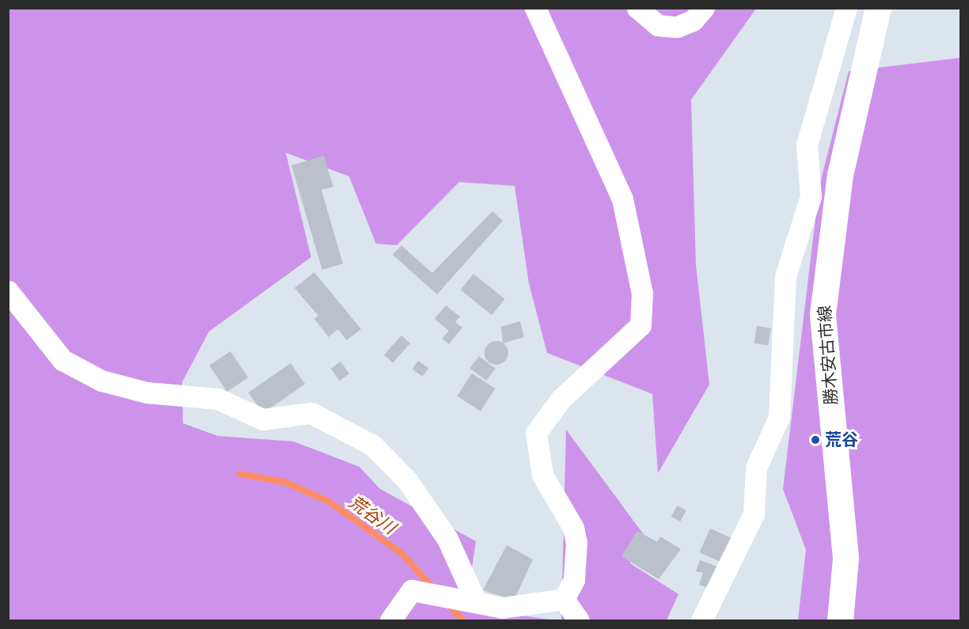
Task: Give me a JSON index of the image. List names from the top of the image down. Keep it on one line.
{"streets":{"main road":["勝木安古市線"]},"water":["荒谷川"],"places":["荒谷"]}
